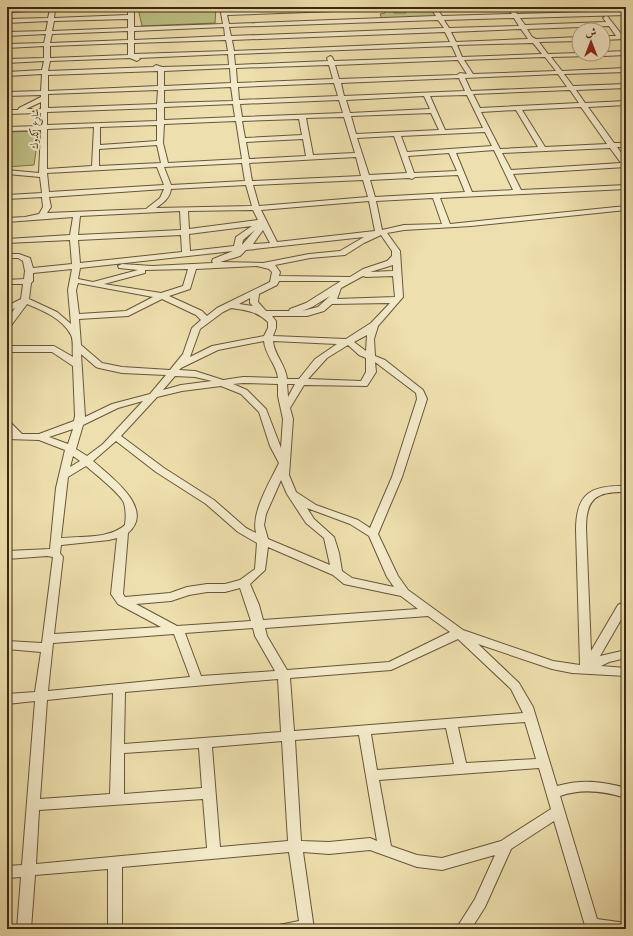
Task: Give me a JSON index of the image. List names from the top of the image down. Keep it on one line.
{"streets":{"street":["شارع كدوك"]},"north":"top"}
